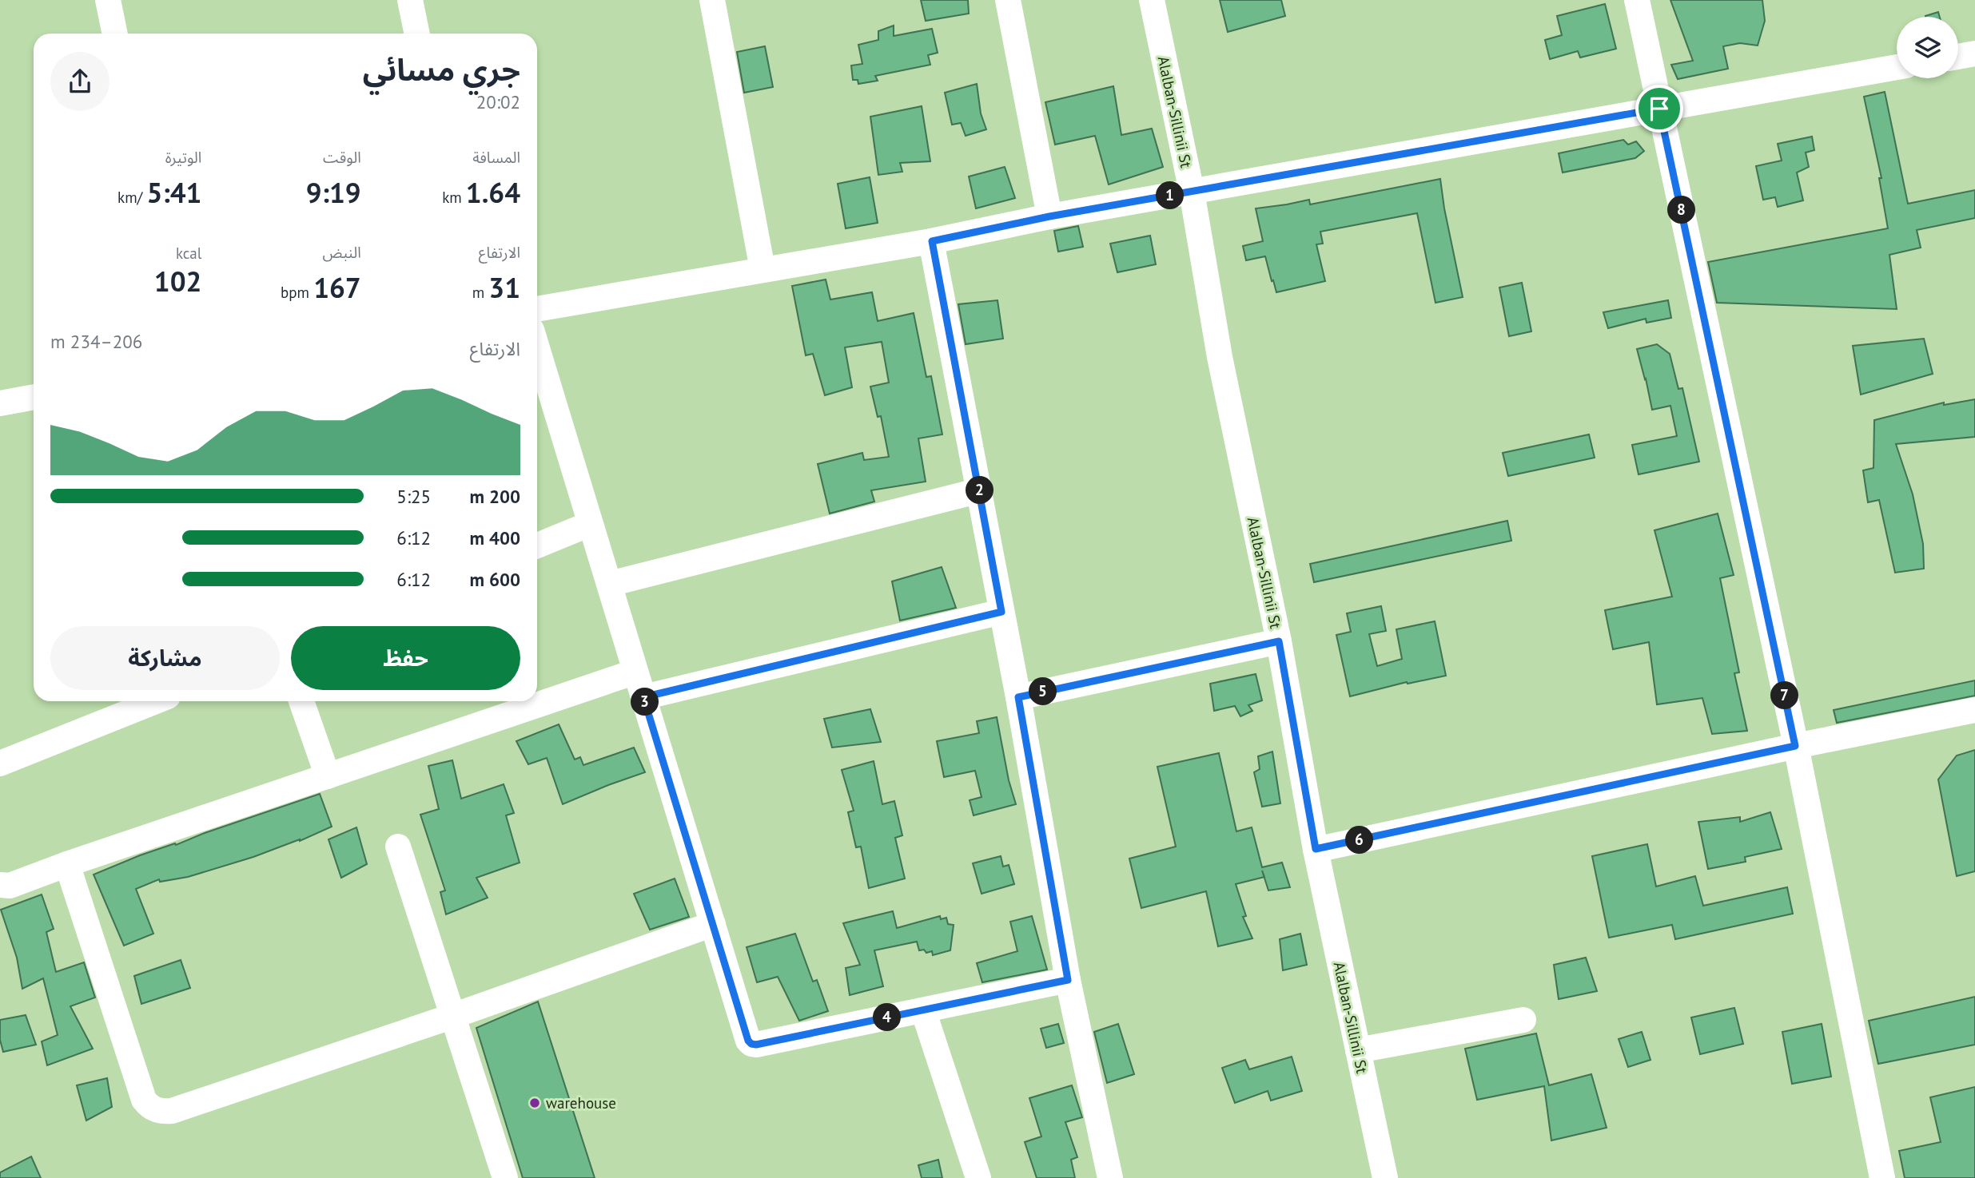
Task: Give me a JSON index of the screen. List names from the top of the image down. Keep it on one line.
{"streets":{"street":["Alalban-Sillinii St"]},"places":["warehouse"],"page":{"heading":["جري مسائي","20:02"],"stats":[["المسافة","1.64 km"],["الوقت","9:19"],["الوتيرة","5:41 /km"],["الارتفاع","31 m"],["النبض","167 bpm"],["kcal","102"]],"pins":["1","8","2","5","7","3","6","4"],"chart":["الارتفاع","206–234 m"],"list":[{"name":"200 m","note":"5:25"},{"name":"400 m","note":"6:12"},{"name":"600 m","note":"6:12"}],"buttons":["حفظ","مشاركة"]}}
